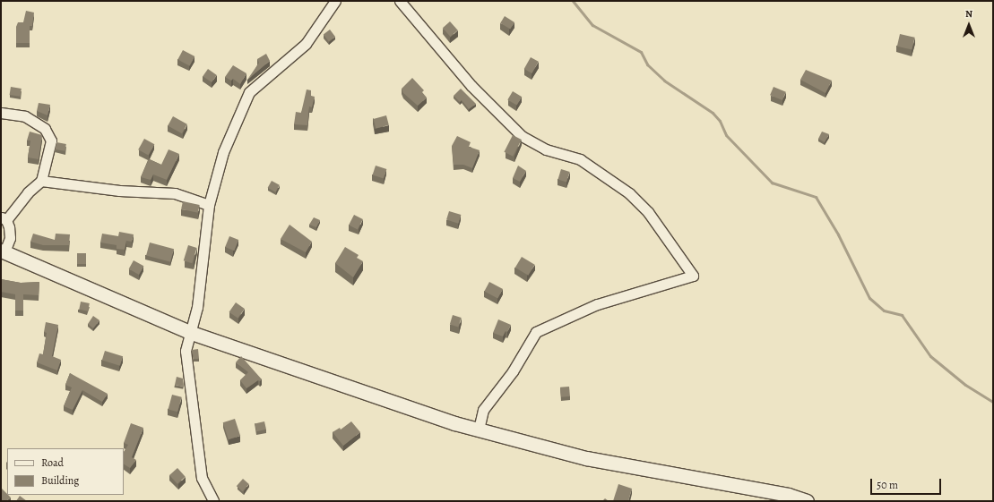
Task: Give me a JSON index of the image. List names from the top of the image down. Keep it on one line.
{"legend":["Road","Building"],"scale_bar":"50 m","north":"top"}
